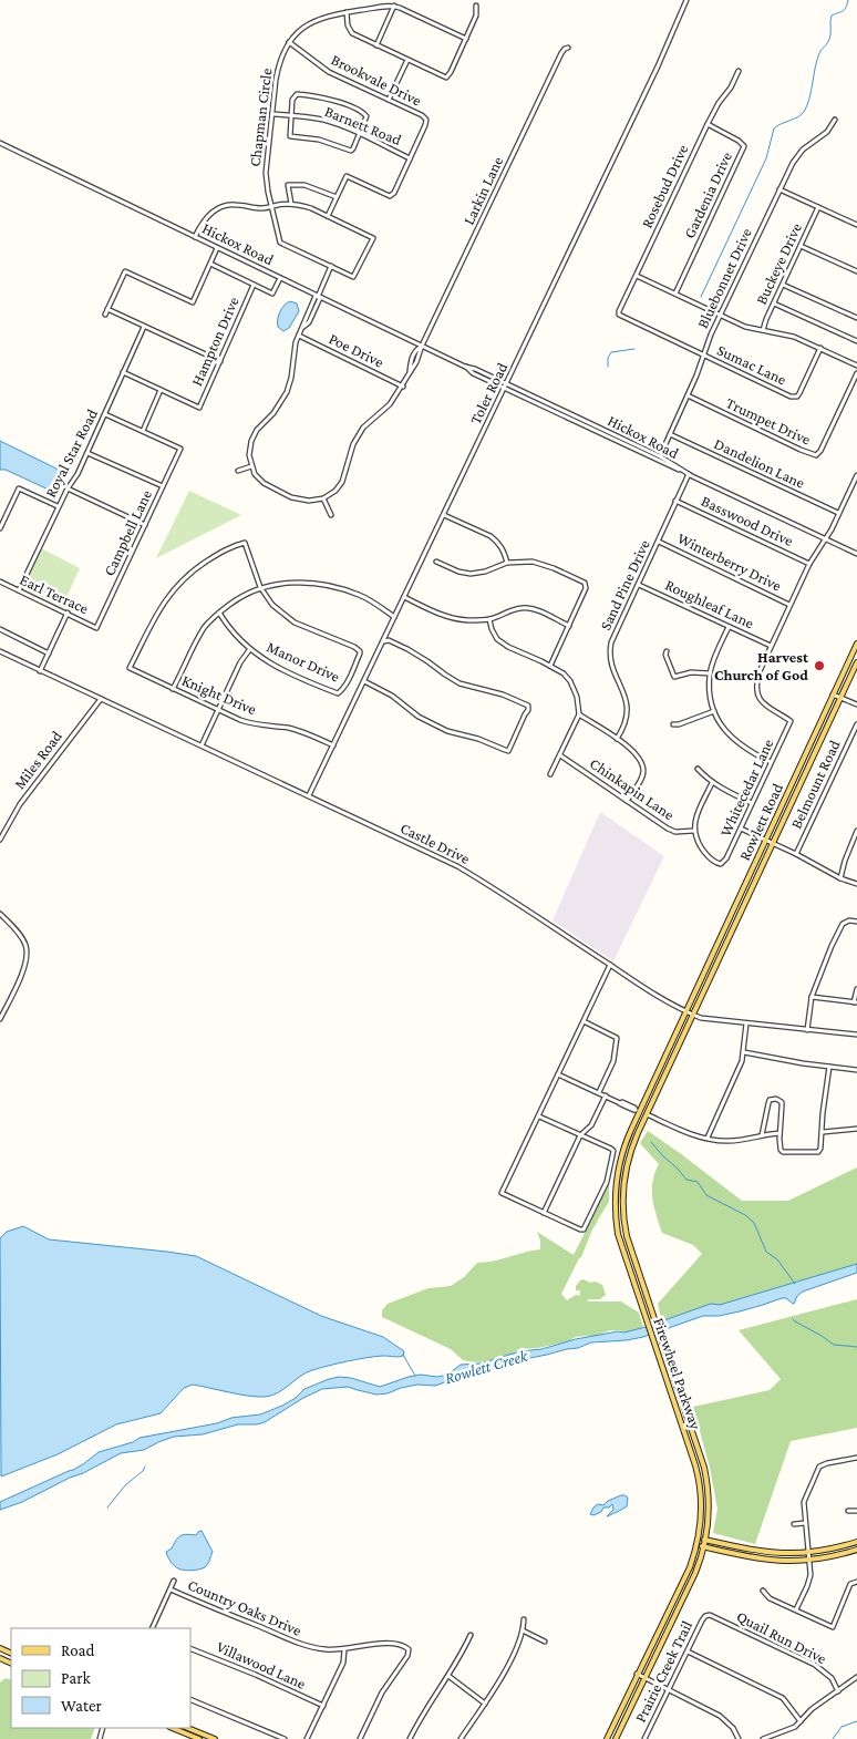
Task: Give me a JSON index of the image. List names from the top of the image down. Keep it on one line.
{"streets":{"main road":["Rowlett Road","Firewheel Parkway"],"street":["Brookvale Drive","Chapman Circle","Barnett Road","Rosebud Drive","Larkin Lane","Gardenia Drive","Hickox Road","Buckeye Drive","Bluebonnet Drive","Hampton Drive","Poe Drive","Sumac Lane","Toler Road","Trumpet Drive","Royal Star Road","Dandelion Lane","Basswood Drive","Campbell Lane","Winterberry Drive","Sand Pine Drive","Earl Terrace","Roughleaf Lane","Manor Drive","Knight Drive","Miles Road","Belmount Road","Whitecedar Lane","Chinkapin Lane","Castle Drive","Country Oaks Drive","Quail Run Drive","Villawood Lane","Prairie Creek Trail"]},"crossings":[["Brookvale Drive","Chapman Circle"],["Brookvale Drive","Barnett Road"],["Chapman Circle","Barnett Road"],["Rosebud Drive","Gardenia Drive"],["Rosebud Drive","Sumac Lane"],["Larkin Lane","Hickox Road"],["Larkin Lane","Poe Drive"],["Hickox Road","Bluebonnet Drive"],["Hickox Road","Toler Road"],["Hickox Road","Sand Pine Drive"],["Bluebonnet Drive","Sumac Lane"],["Bluebonnet Drive","Trumpet Drive"],["Bluebonnet Drive","Dandelion Lane"],["Toler Road","Knight Drive"],["Toler Road","Castle Drive"],["Royal Star Road","Earl Terrace"],["Basswood Drive","Sand Pine Drive"],["Campbell Lane","Earl Terrace"],["Winterberry Drive","Sand Pine Drive"],["Sand Pine Drive","Roughleaf Lane"],["Roughleaf Lane","Whitecedar Lane"],["Manor Drive","Knight Drive"],["Miles Road","Castle Drive"],["Whitecedar Lane","Chinkapin Lane"],["Rowlett Road","Castle Drive"],["Rowlett Road","Firewheel Parkway"],["Castle Drive","Firewheel Parkway"],["Quail Run Drive","Prairie Creek Trail"]],"water":["Rowlett Creek"],"places":["Harvest Church of God"],"legend":["Road","Park","Water"]}
